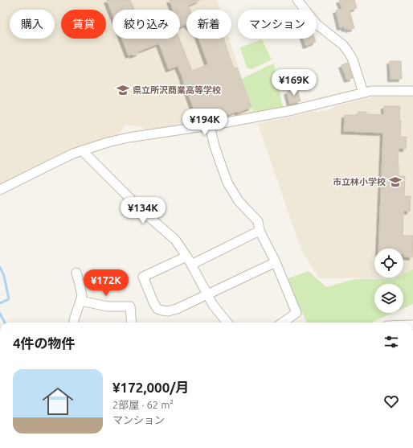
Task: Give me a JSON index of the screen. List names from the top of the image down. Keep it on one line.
{"places":{"school or university":["県立所沢商業高等学校","市立林小学校"]},"page":{"chip":["購入","賃貸","絞り込み","新着","マンション"],"price":["¥169K","¥194K","¥134K","¥172K"],"heading":"4件の物件","list":[{"name":"¥172,000/月","note":"2部屋 · 62 m² · マンション"}]}}
